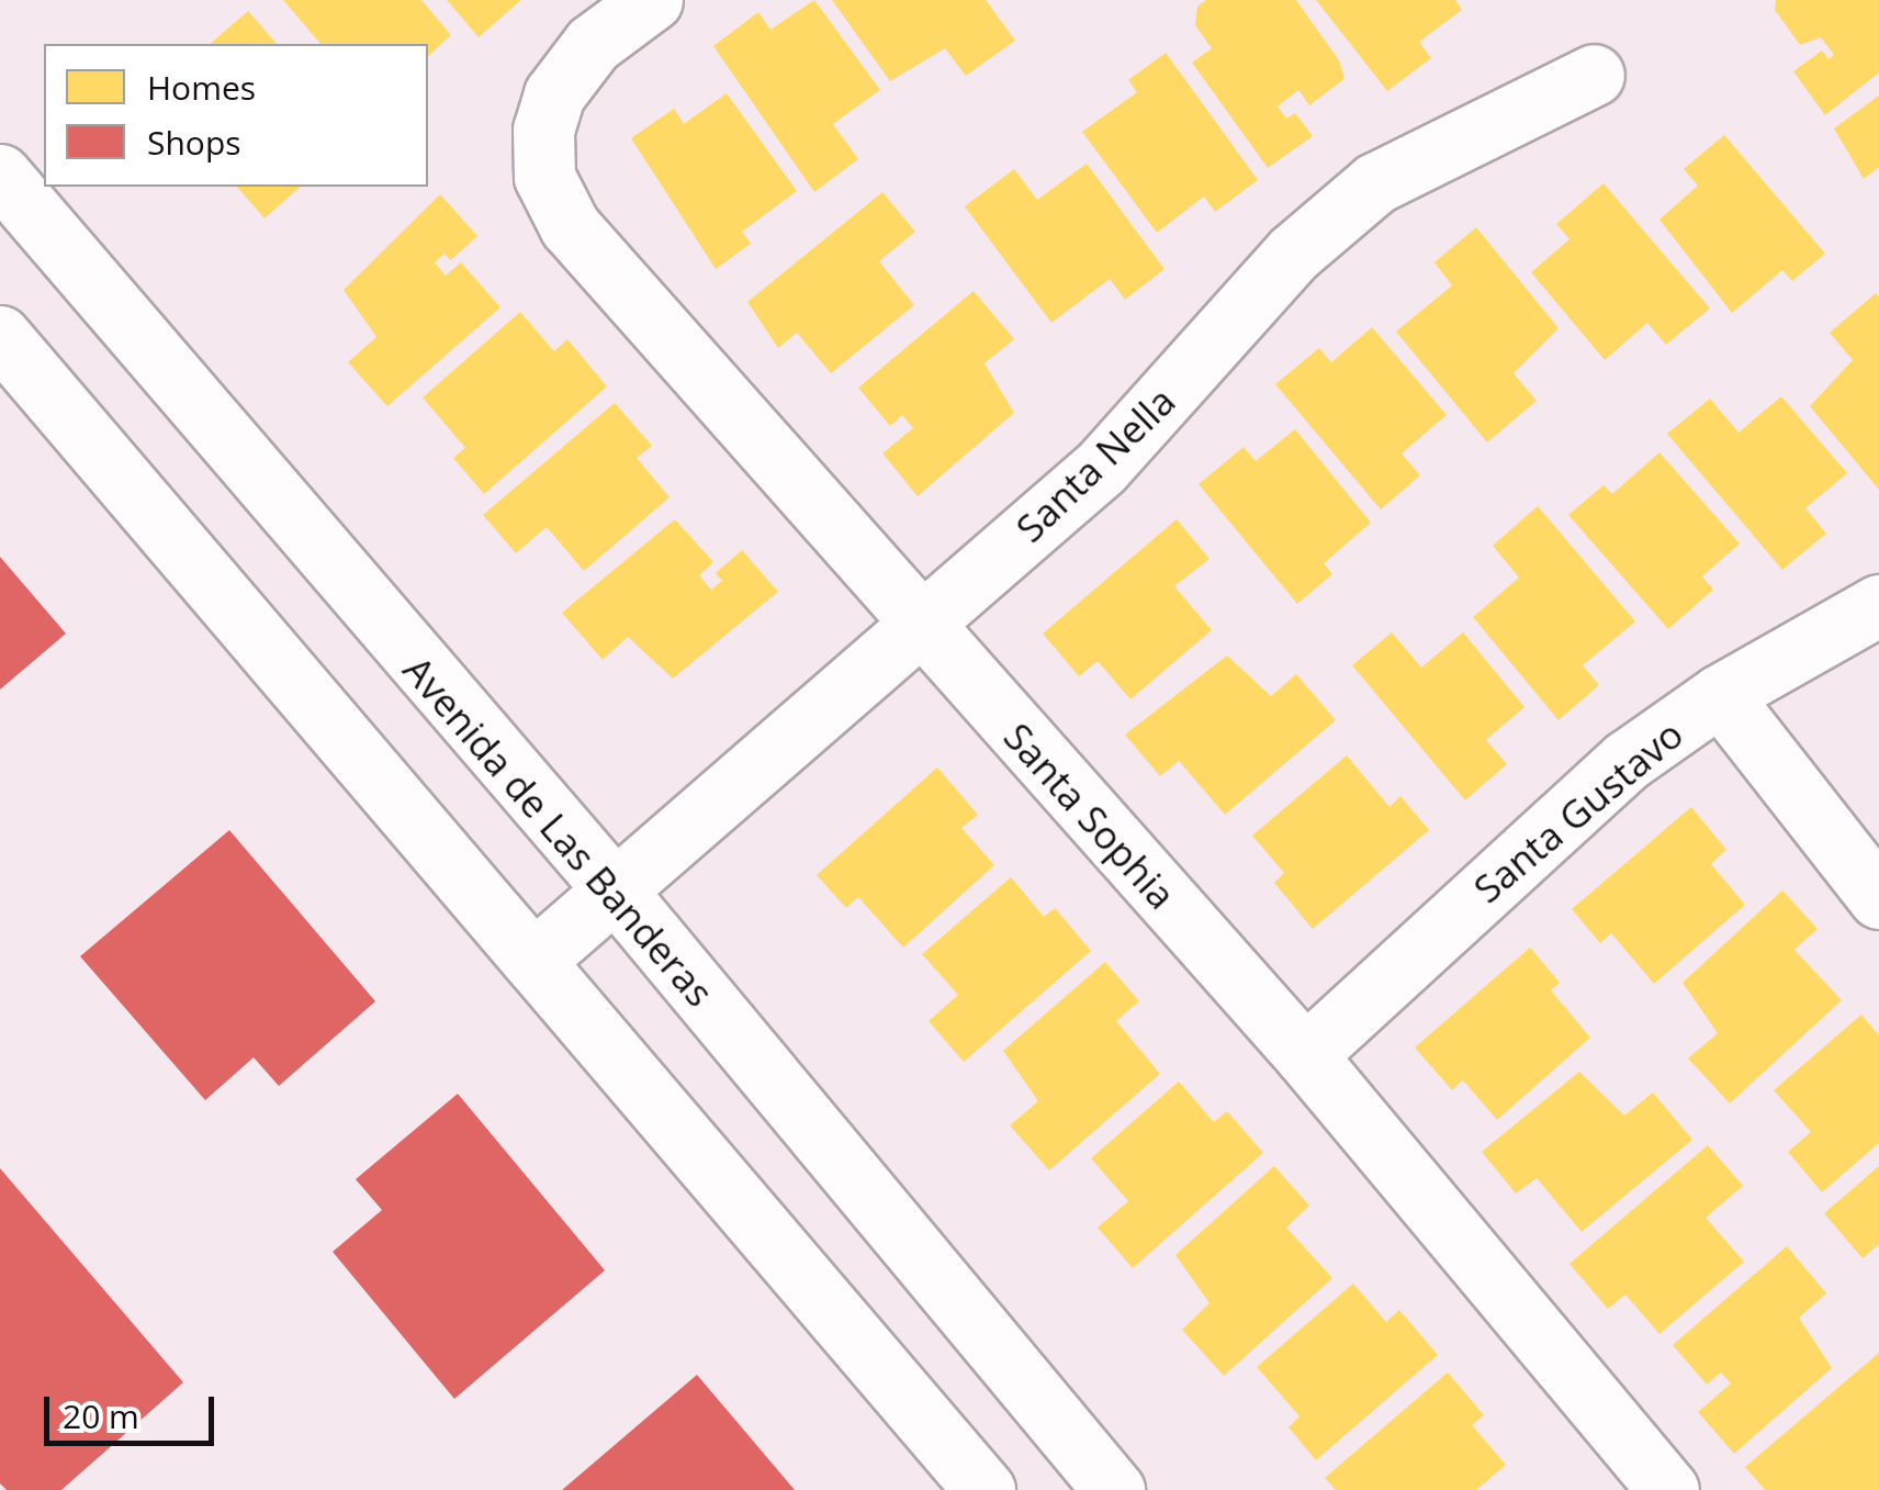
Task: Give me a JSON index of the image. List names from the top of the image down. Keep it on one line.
{"streets":{"street":["Santa Nella","Santa Gustavo","Santa Sophia","Avenida de Las Banderas"]},"crossings":[["Santa Nella","Santa Sophia"],["Santa Nella","Avenida de Las Banderas"],["Santa Gustavo","Santa Sophia"]],"legend":["Homes","Shops"],"scale_bar":"20 m"}
